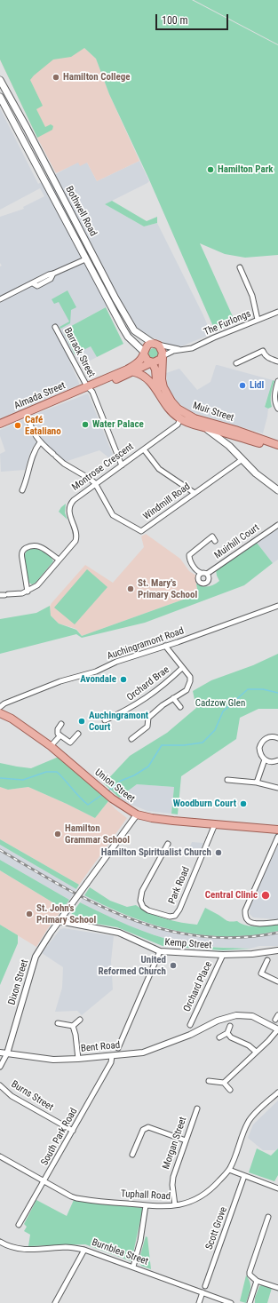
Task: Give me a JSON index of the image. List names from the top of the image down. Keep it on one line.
{"streets":{"main road":["Bothwell Road","Almada Street","Muir Street","Union Street"],"street":["The Furlongs","Barrack Street","Montrose Crescent","Windmill Road","Muirhill Court","Auchingramont Road","Orchard Brae","Park Road","Kemp Street","Dixon Street","Orchard Place","Bent Road","Burns Street","South Park Road","Morgan Street","Tuphall Road","Scott Grove","Burnblea Street"]},"crossings":[["Bothwell Road","The Furlongs"],["Bothwell Road","Almada Street"],["Bothwell Road","Muir Street"],["The Furlongs","Almada Street"],["The Furlongs","Muir Street"],["Barrack Street","Almada Street"],["Barrack Street","Montrose Crescent"],["Almada Street","Muir Street"],["Muir Street","Montrose Crescent"],["Muir Street","Windmill Road"],["Montrose Crescent","Windmill Road"],["Auchingramont Road","Orchard Brae"],["Union Street","Park Road"],["Union Street","Dixon Street"],["Kemp Street","Dixon Street"],["Kemp Street","Orchard Place"],["Dixon Street","Bent Road"],["Bent Road","South Park Road"],["Burns Street","South Park Road"],["South Park Road","Tuphall Road"],["Morgan Street","Tuphall Road"]],"parks":["Cadzow Glen"],"places":["Hamilton College","Hamilton Park","Lidl","Water Palace","Café Eataliano","St. Mary's Primary School","Avondale","Auchingramont Court","Woodburn Court","Hamilton Grammar School","Hamilton Spiritualist Church","Central Clinic","St. John's Primary School","United Reformed Church"],"scale_bar":"100 m"}
